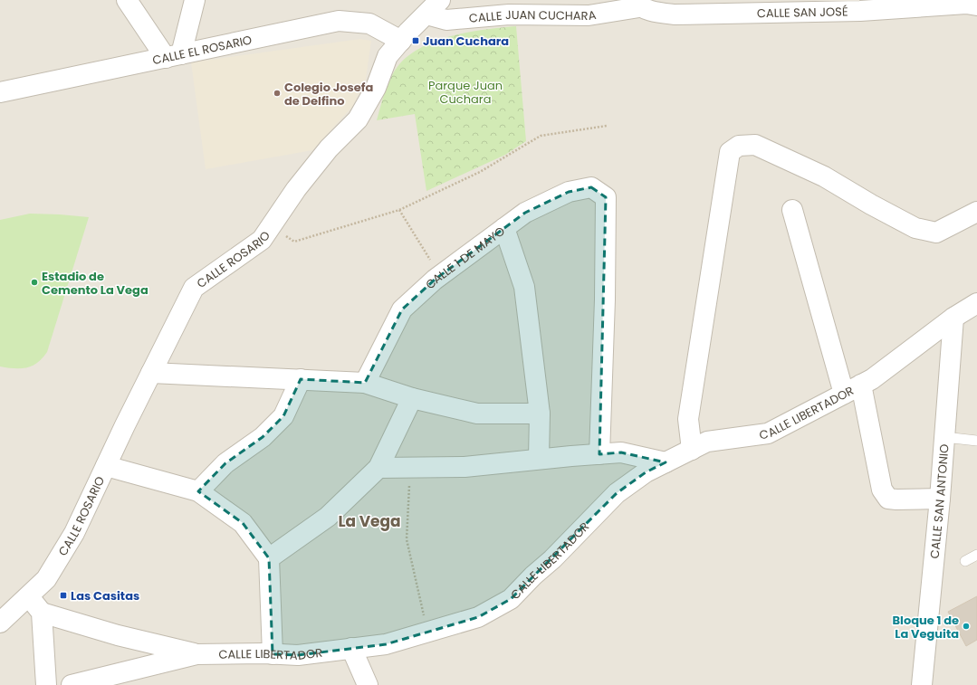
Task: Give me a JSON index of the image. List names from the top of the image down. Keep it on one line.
{"streets":{"street":["CALLE SAN JOSÉ","CALLE JUAN CUCHARA","CALLE EL ROSARIO","CALLE ROSARIO","CALLE 1 DE MAYO","CALLE LIBERTADOR","CALLE SAN ANTONIO"]},"crossings":[["CALLE SAN JOSÉ","CALLE JUAN CUCHARA"],["CALLE JUAN CUCHARA","CALLE ROSARIO"],["CALLE EL ROSARIO","CALLE ROSARIO"],["CALLE LIBERTADOR","CALLE SAN ANTONIO"]],"districts":["La Vega"],"parks":["Parque Juan Cuchara"],"places":{"transit":["Juan Cuchara","Las Casitas"],"other":["Colegio Josefa de Delfino","Estadio de Cemento La Vega","Bloque 1 de La Veguita"]}}
